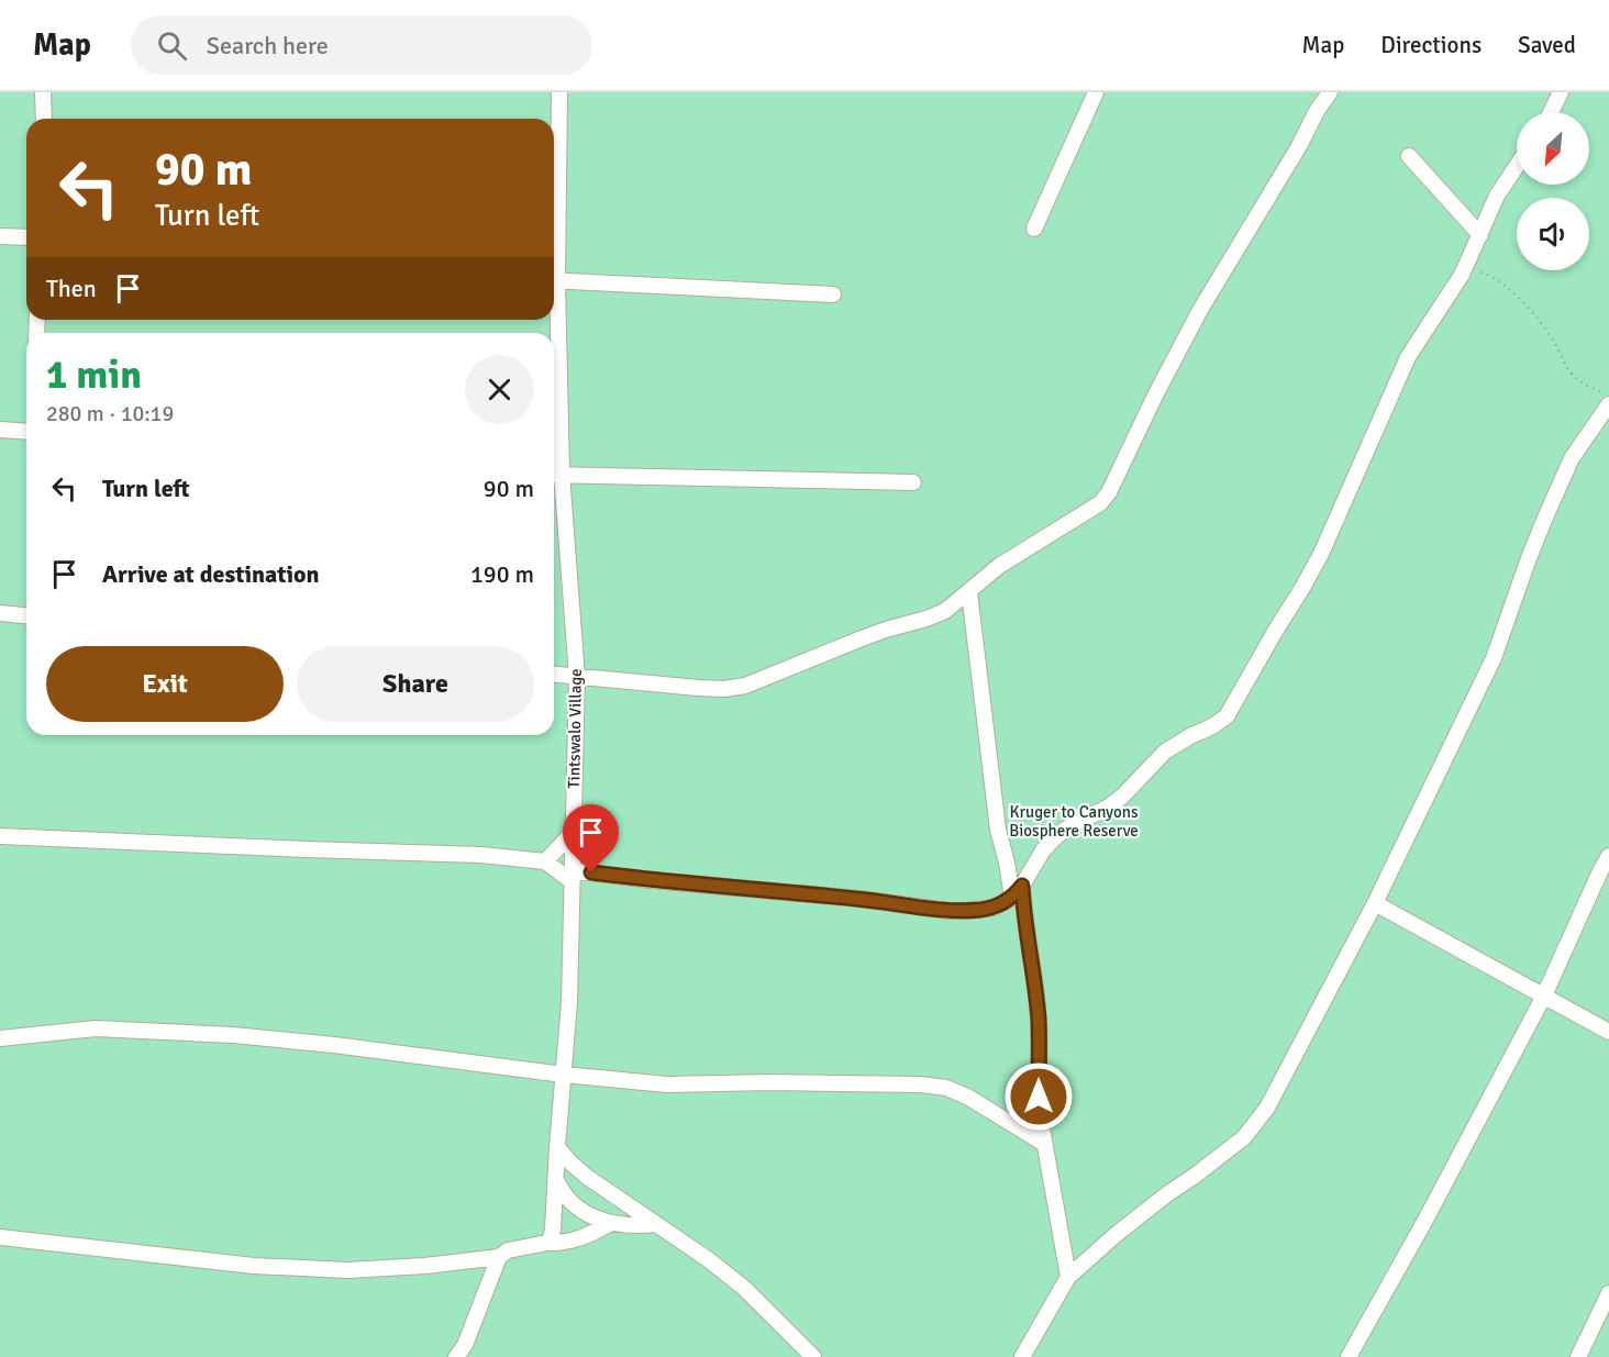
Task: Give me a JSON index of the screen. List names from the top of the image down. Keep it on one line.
{"streets":{"street":["Tintswalo Village"]},"parks":["Kruger to Canyons Biosphere Reserve"],"north":"bottom left","page":{"header":"Map","search":"Search here","nav":["Map","Directions","Saved"],"turn":["90 m","Turn left"],"then":"Then","heading":["1 min","280 m · 10:19"],"list":[{"name":"Turn left","value":"90 m"},{"name":"Arrive at destination","value":"190 m"}],"buttons":["Exit","Share"]}}
